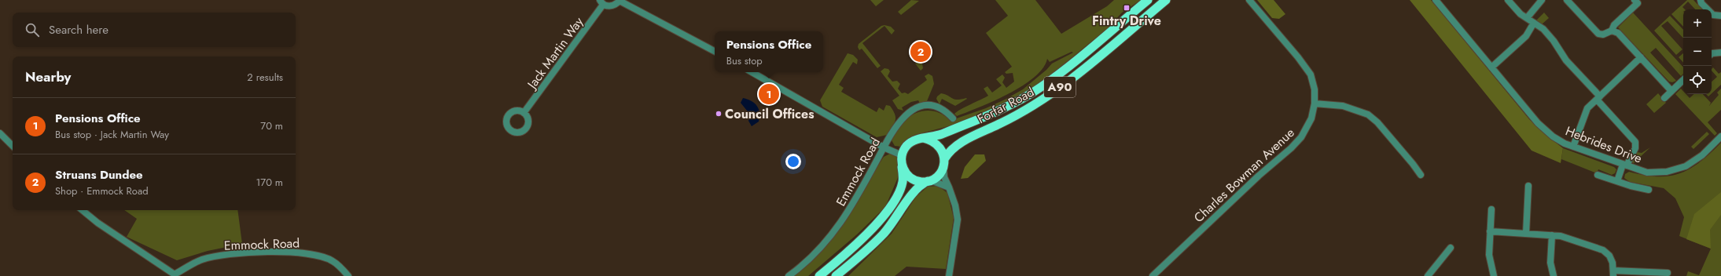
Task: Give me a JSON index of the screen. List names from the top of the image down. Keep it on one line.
{"streets":{"highway":["A90","Forfar Road"],"street":["Jack Martin Way","Hebrides Drive","Emmock Road","Charles Bowman Avenue"]},"crossings":[["A90","Forfar Road"]],"places":{"transit":["Fintry Drive"],"other":["Council Offices"]},"page":{"map_buttons":["+","−"],"search":"Search here","popup":["Pensions Office","Bus stop"],"pins":["2","1"],"heading":["Nearby","2 results"],"list":[{"mark":"1","name":"Pensions Office","note":"Bus stop · Jack Martin Way","value":"70 m"},{"mark":"2","name":"Struans Dundee","note":"Shop · Emmock Road","value":"170 m"}]}}
